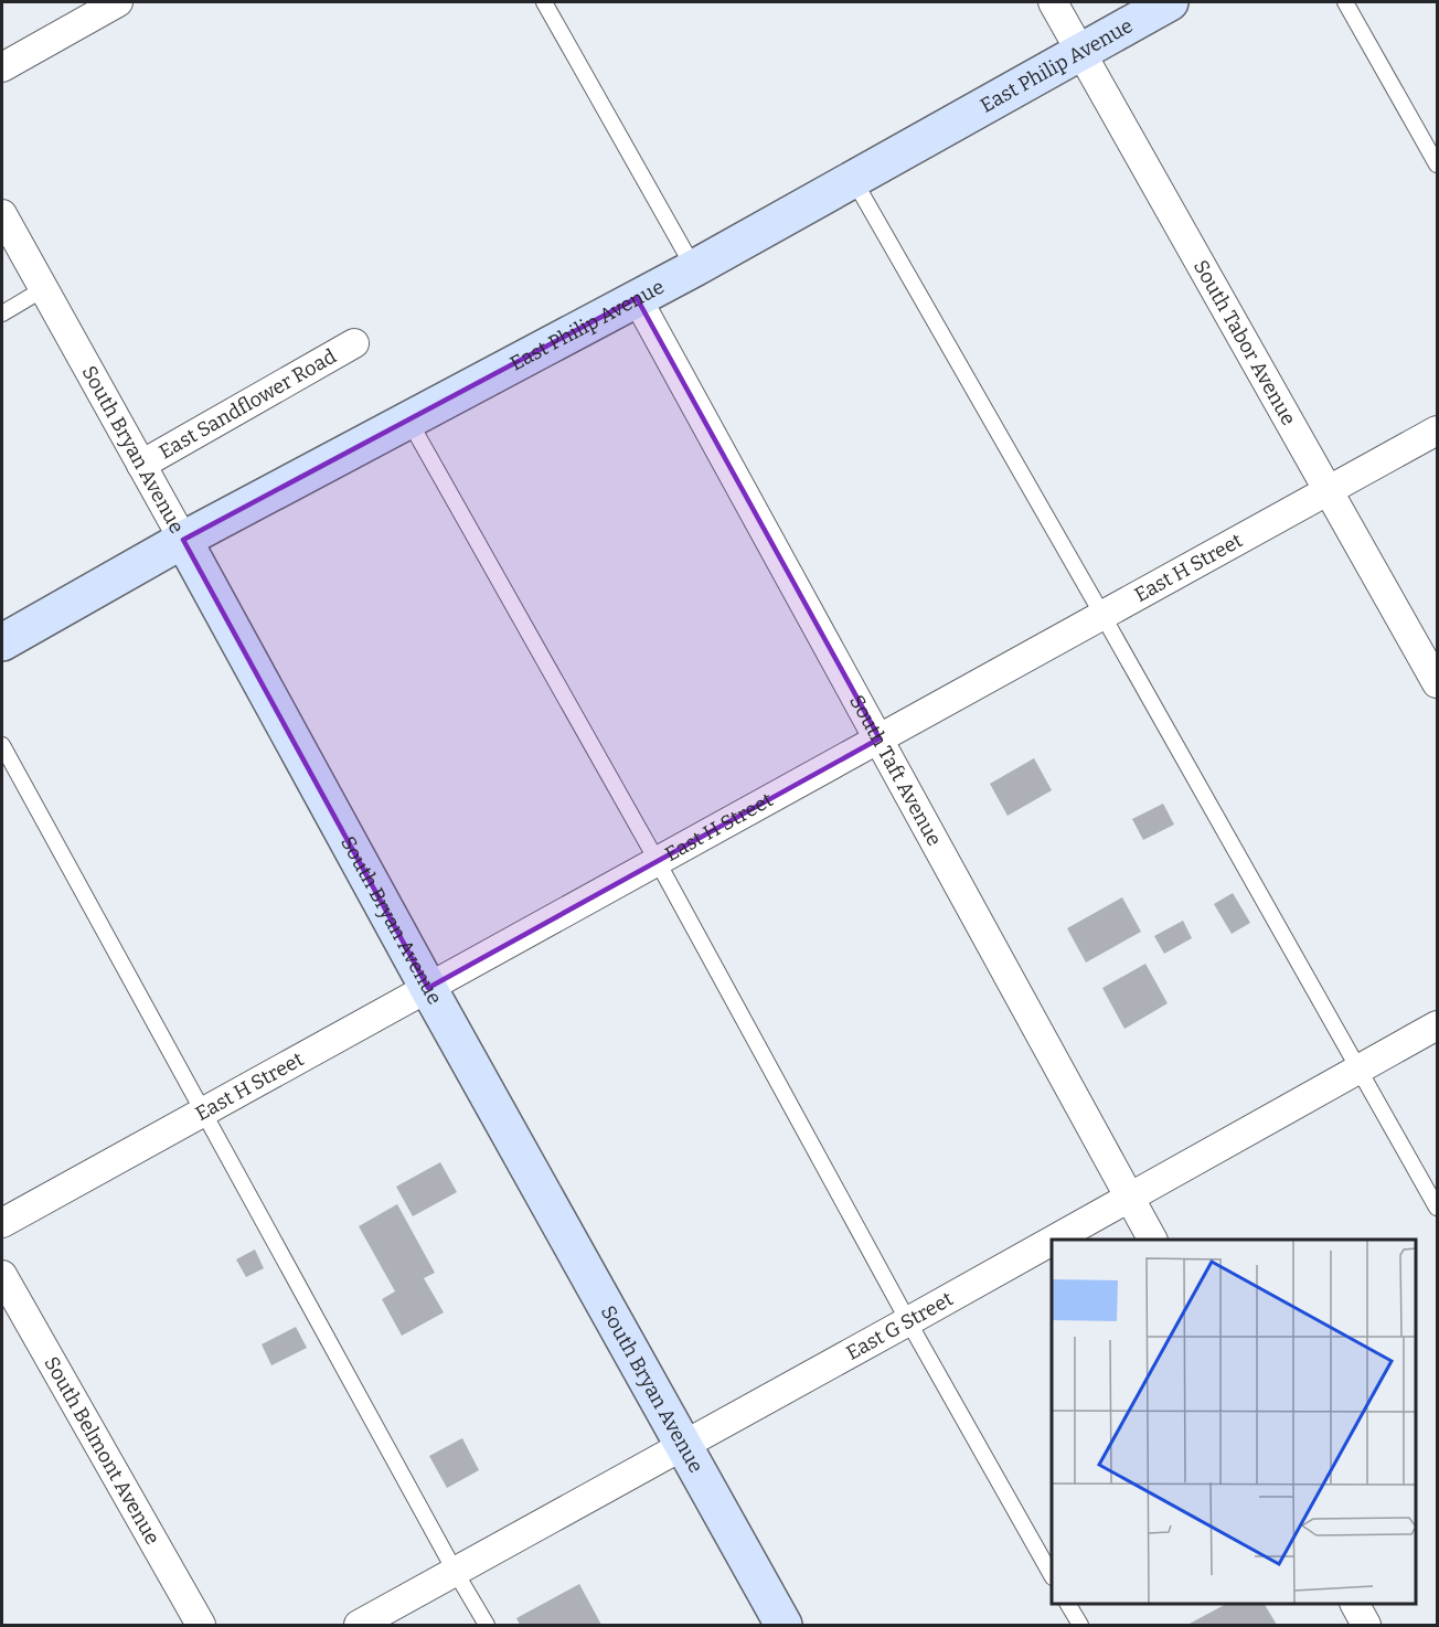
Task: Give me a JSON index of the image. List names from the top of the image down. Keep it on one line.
{"streets":{"main road":["East Philip Avenue","South Bryan Avenue"],"street":["South Tabor Avenue","East Sandflower Road","East H Street","South Taft Avenue","East G Street","South Belmont Avenue"]},"crossings":[["East Philip Avenue","South Tabor Avenue"],["East Philip Avenue","South Bryan Avenue"],["East Philip Avenue","South Taft Avenue"],["South Tabor Avenue","East H Street"],["East Sandflower Road","South Bryan Avenue"],["South Bryan Avenue","East H Street"],["South Bryan Avenue","East G Street"],["East H Street","South Taft Avenue"],["South Taft Avenue","East G Street"]]}
